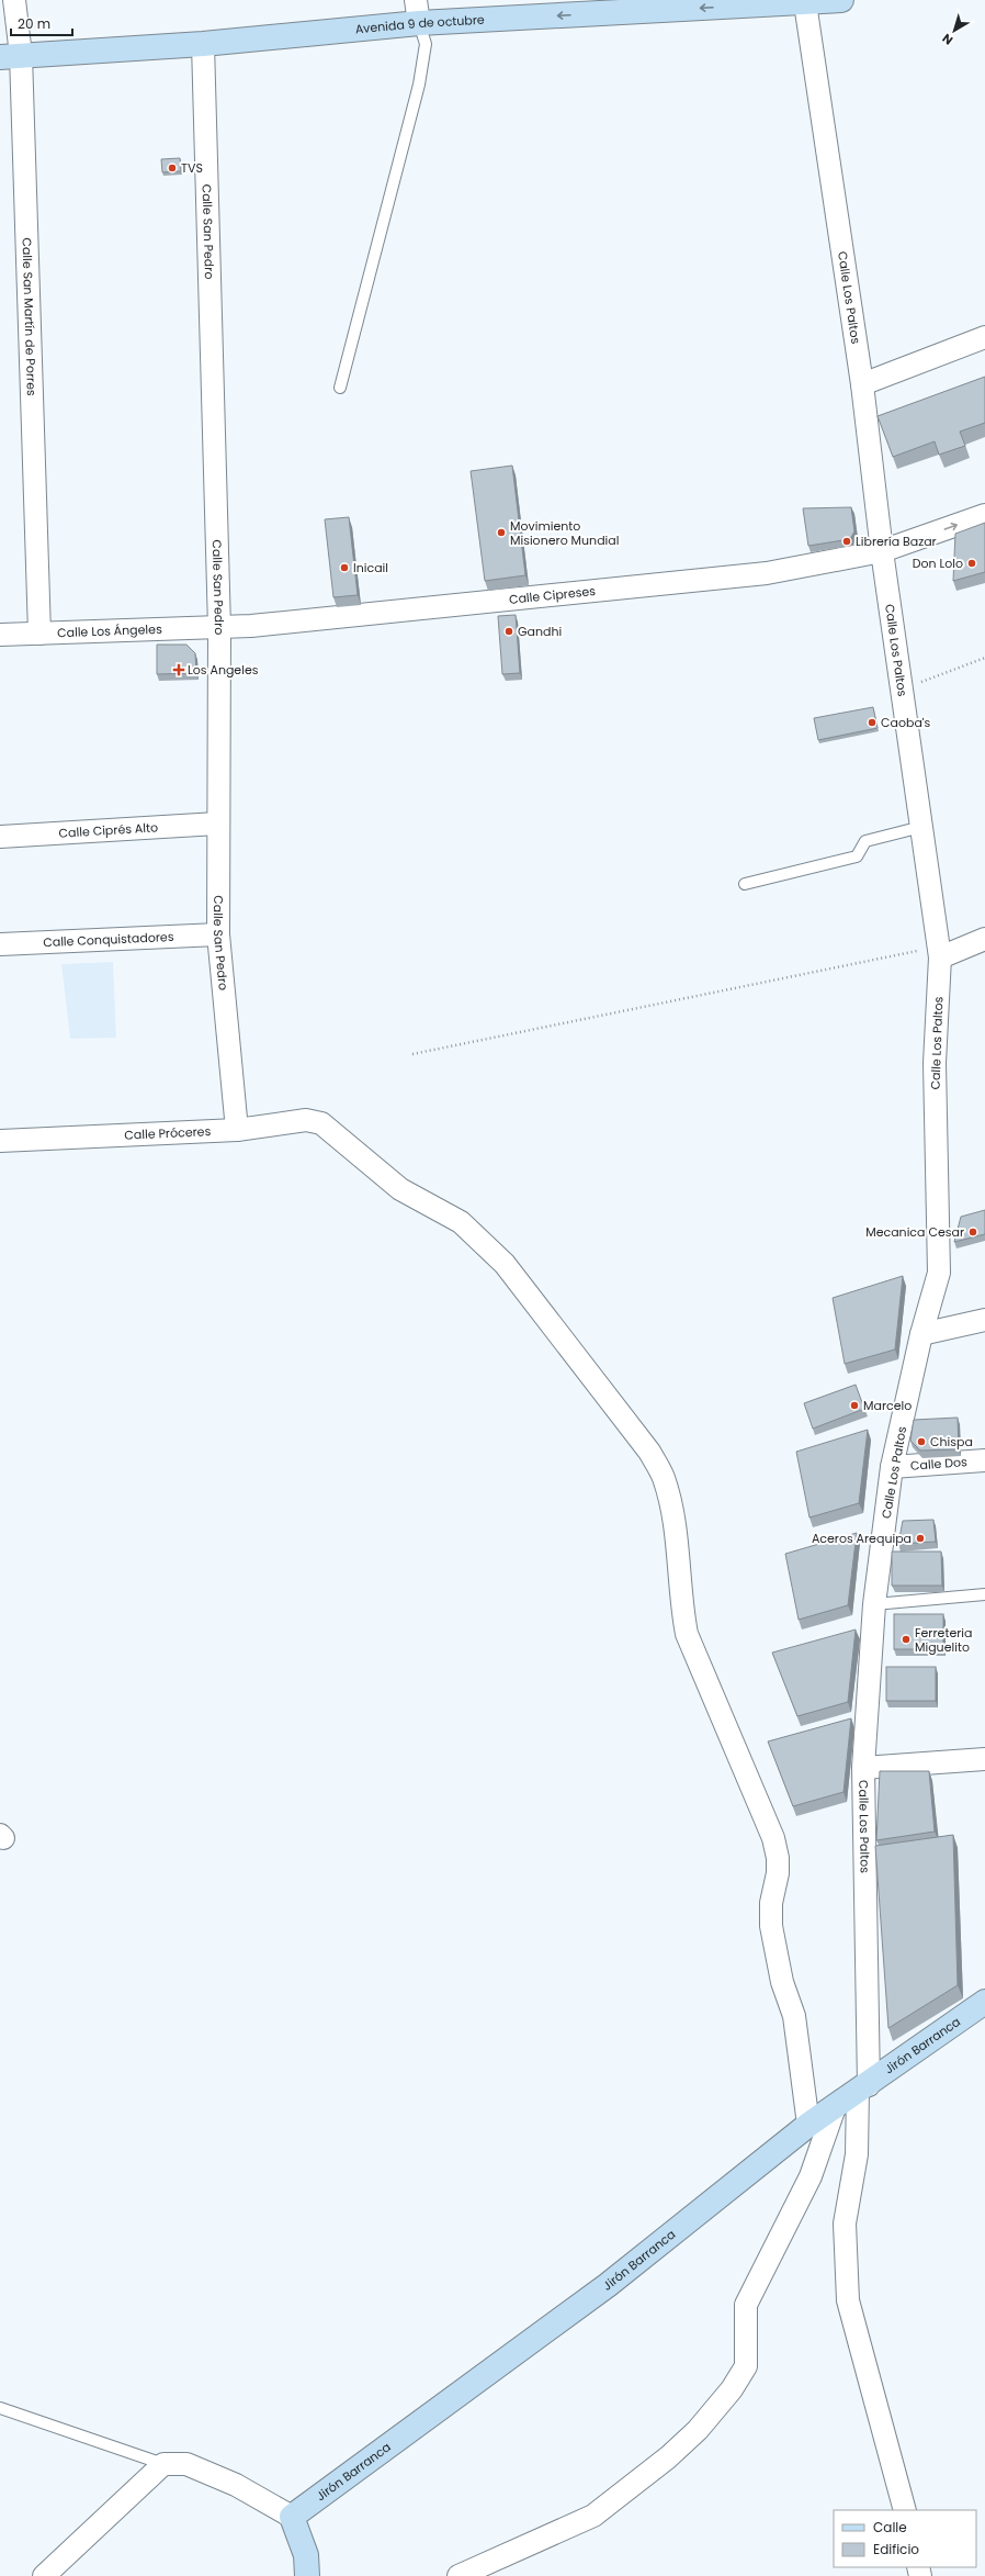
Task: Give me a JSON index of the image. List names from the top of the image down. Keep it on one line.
{"streets":{"street":["Avenida 9 de octubre","Calle San Pedro","Calle Los Paltos","Calle San Martín de Porres","Calle Cipreses","Calle Los Ángeles","Calle Ciprés Alto","Calle Conquistadores","Calle Próceres","Calle Dos","Jirón Barranca"]},"crossings":[["Avenida 9 de octubre","Calle San Pedro"],["Avenida 9 de octubre","Calle Los Paltos"],["Avenida 9 de octubre","Calle San Martín de Porres"],["Calle San Pedro","Calle Cipreses"],["Calle San Pedro","Calle Los Ángeles"],["Calle San Pedro","Calle Ciprés Alto"],["Calle San Pedro","Calle Conquistadores"],["Calle San Pedro","Calle Próceres"],["Calle Los Paltos","Calle Cipreses"],["Calle Los Paltos","Calle Dos"],["Calle Los Paltos","Jirón Barranca"],["Calle San Martín de Porres","Calle Los Ángeles"],["Calle Cipreses","Calle Los Ángeles"],["Calle Próceres","Jirón Barranca"]],"one_way":["Avenida 9 de octubre"],"places":{"other":["TVS","Movimiento Misionero Mundial","Librería Bazar","Don Lolo","Inicail","Gandhi","Caoba's","Mecanica Cesar","Marcelo","Chispa","Aceros Arequipa","Ferreteria Miguelito"],"health":["Los Angeles"]},"legend":["Calle","Edificio"],"scale_bar":"20 m","north":"bottom left"}
